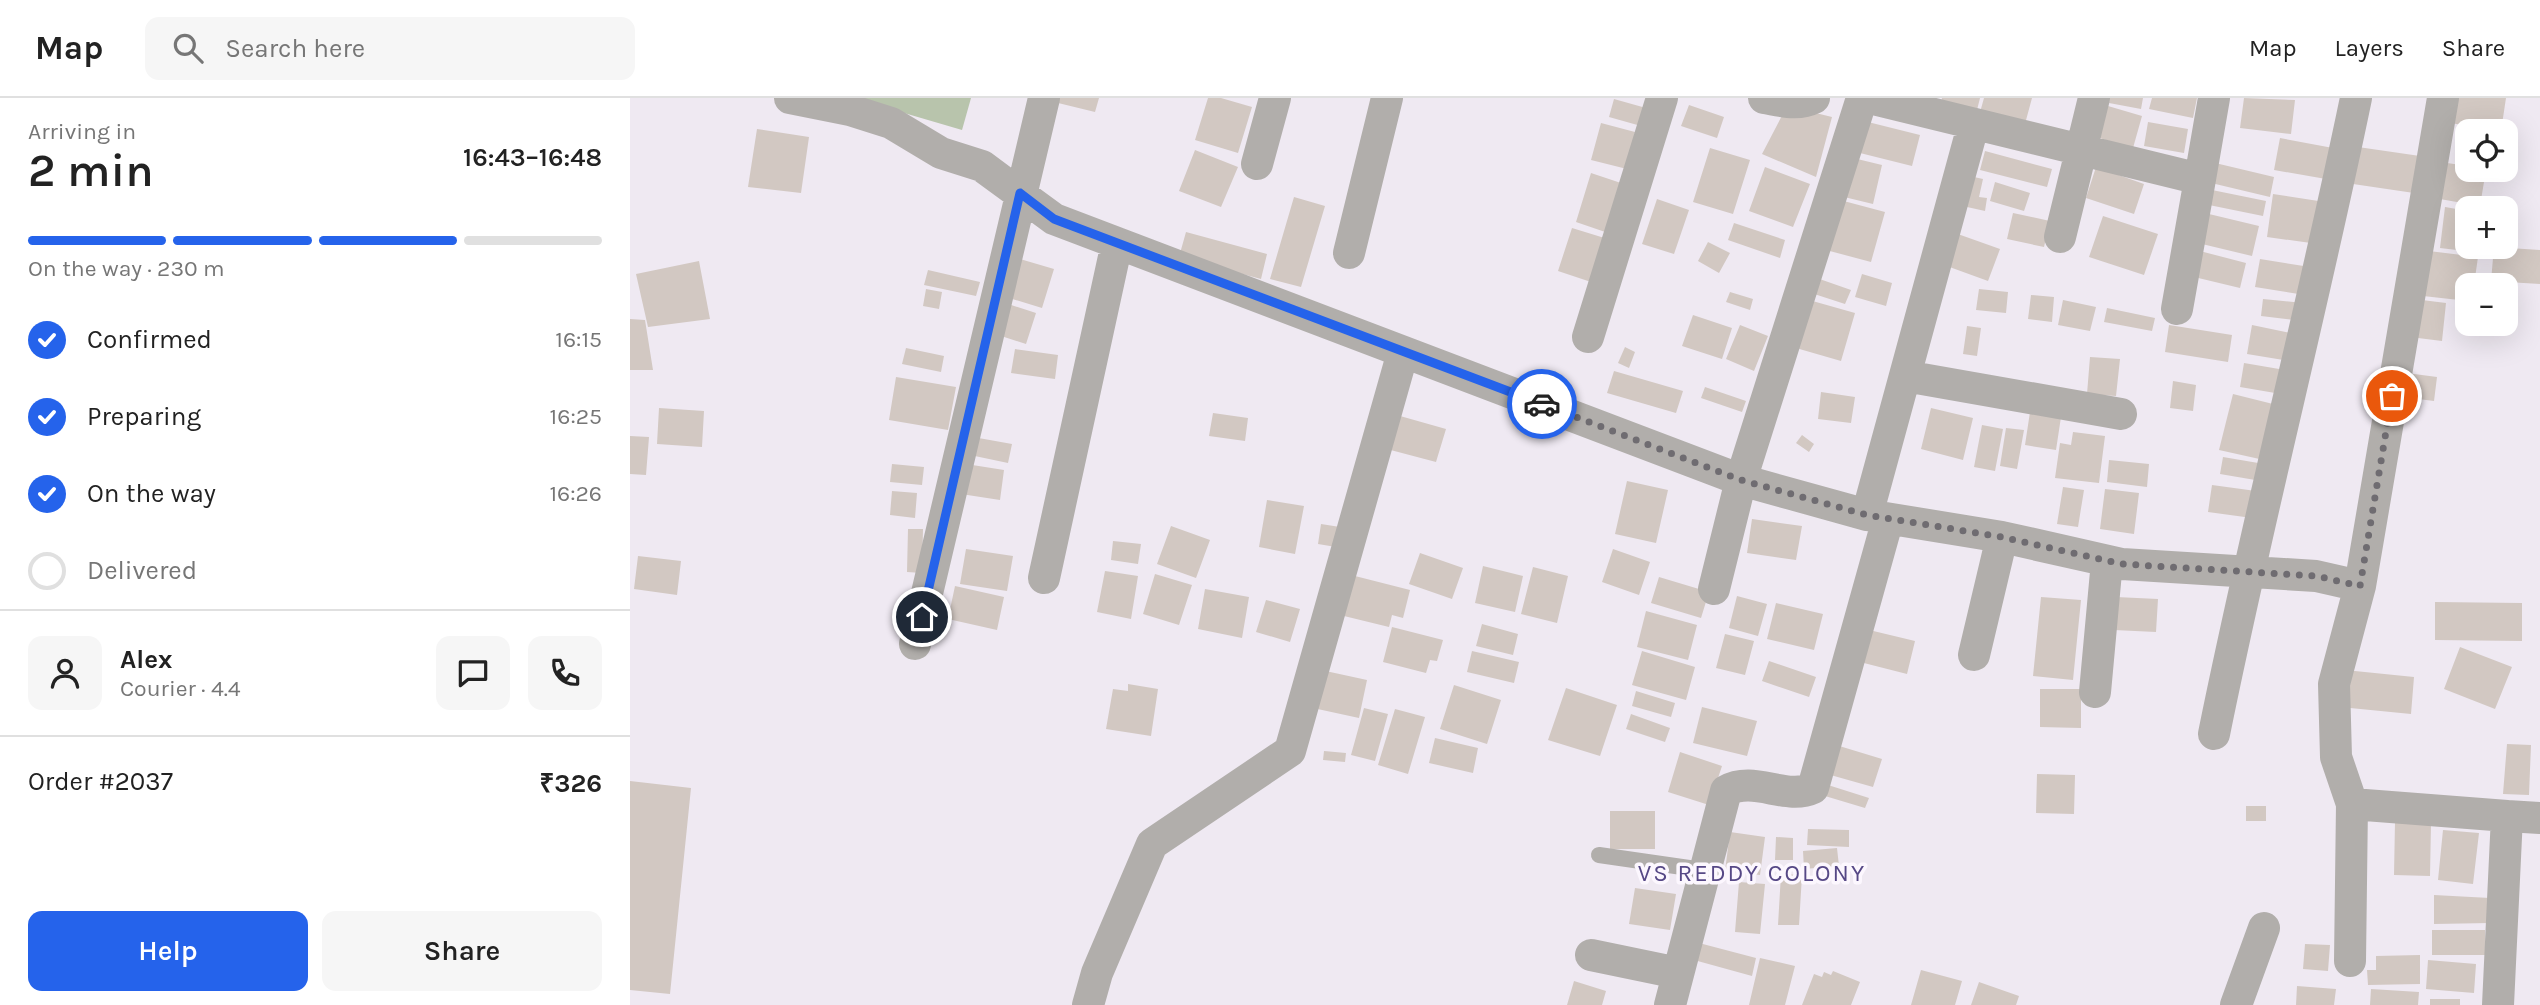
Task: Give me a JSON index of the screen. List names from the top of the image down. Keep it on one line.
{"districts":["VS REDDY COLONY"],"page":{"header":"Map","search":"Search here","nav":["Map","Layers","Share"],"heading":["2 min","Arriving in","16:43–16:48"],"panel":["Alex","Courier · 4.4","Order #2037","₹326"],"map_buttons":["+","−"],"bar":"On the way · 230 m","list":[["Confirmed","16:15"],["Preparing","16:25"],["On the way","16:26"],"Delivered"],"buttons":["Help","Share"]}}
